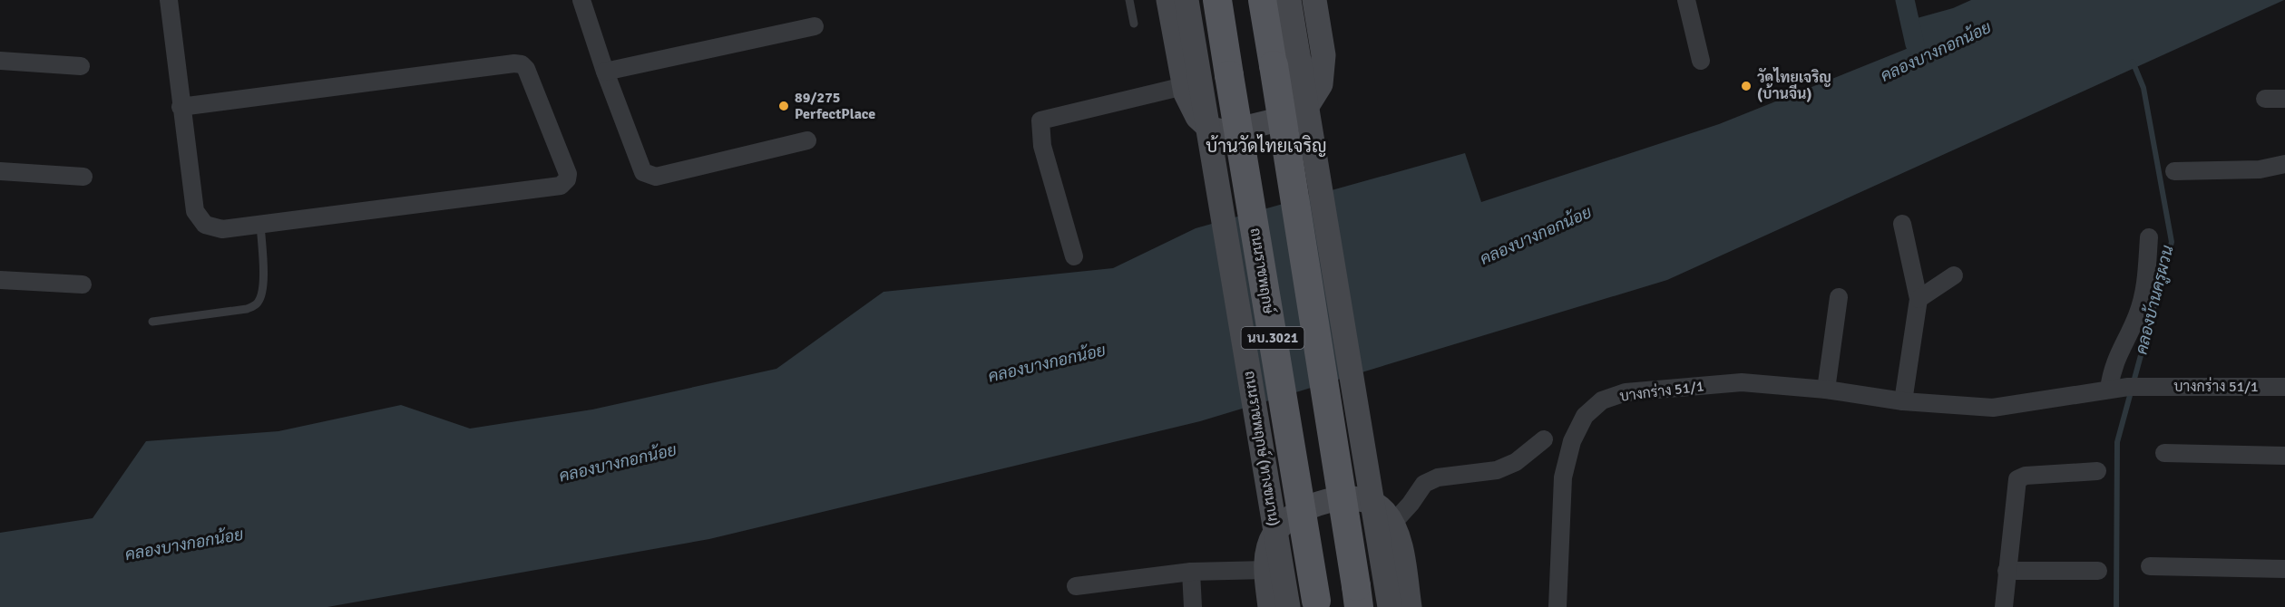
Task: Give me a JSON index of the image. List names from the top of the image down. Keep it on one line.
{"streets":{"main road":["ถนนราชพฤกษ์","นบ.3021","ถนนราชพฤกษ์ (ทางขนาน)"],"street":["บางกร่าง 51/1"]},"districts":["บ้านวัดไทยเจริญ"],"water":["คลองบางกอกน้อย","คลองบ้านครูผวน"],"places":["วัดไทยเจริญ (บ้านจีน)","89/275 PerfectPlace"]}
